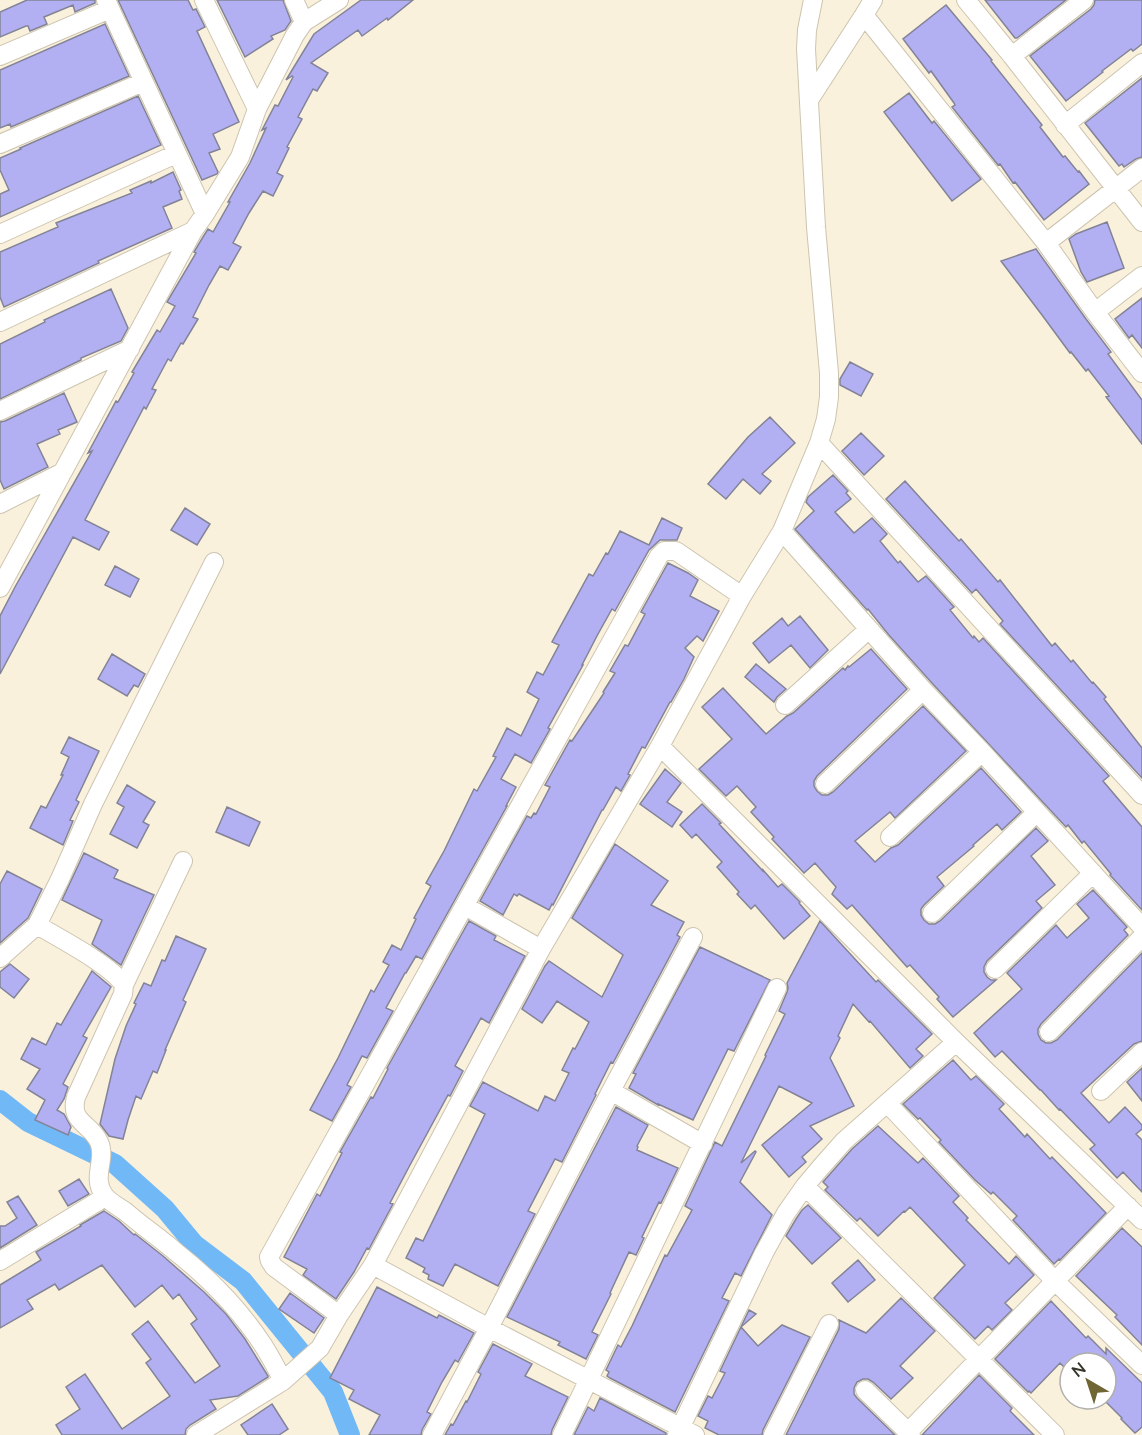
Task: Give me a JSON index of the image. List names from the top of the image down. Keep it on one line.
{"north":"top left"}
